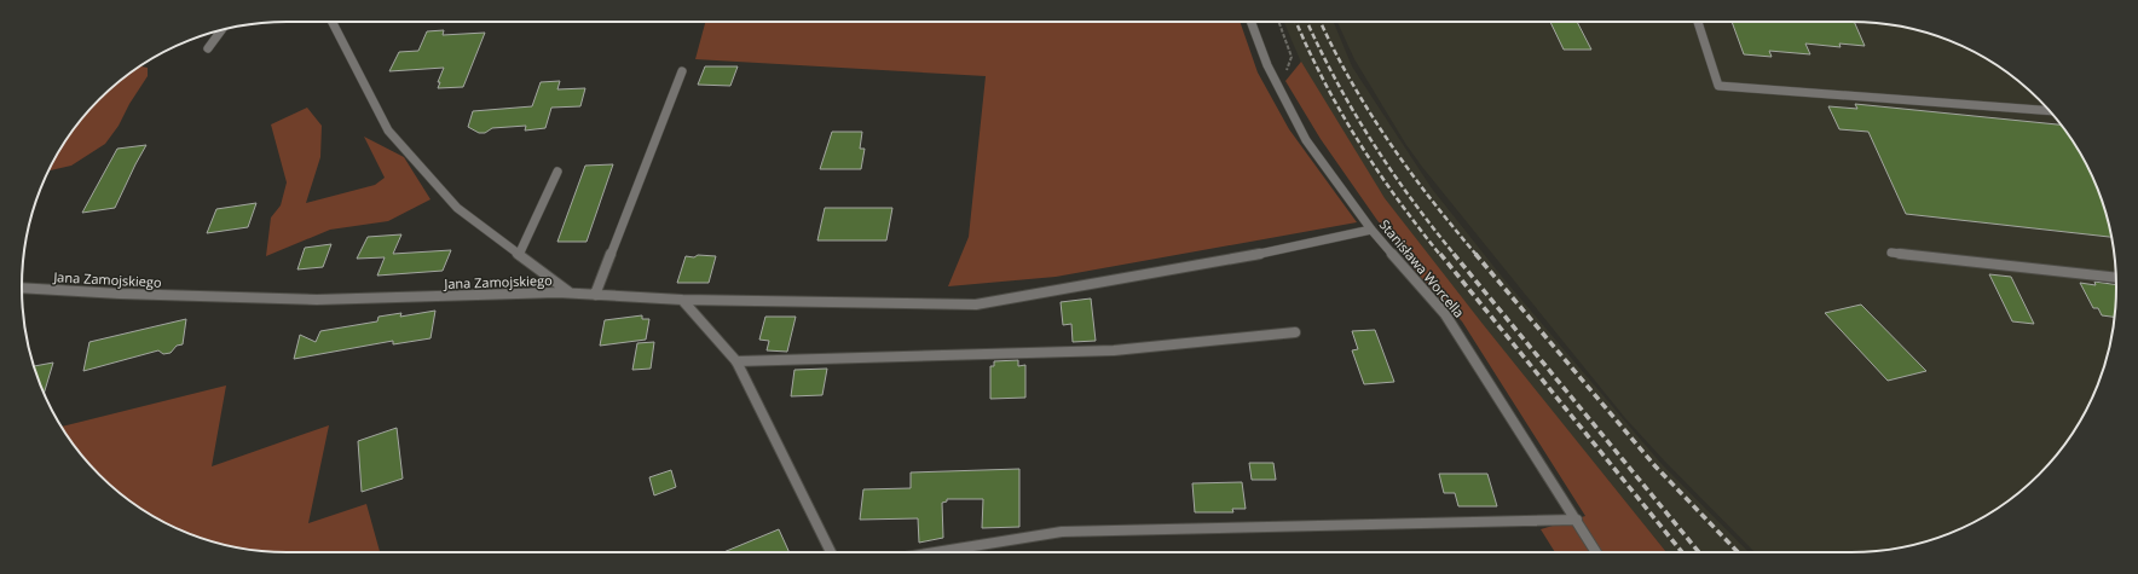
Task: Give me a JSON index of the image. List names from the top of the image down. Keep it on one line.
{"streets":{"street":["Stanisława Worcella","Jana Zamojskiego"]},"crossings":[["Stanisława Worcella","Jana Zamojskiego"]]}
